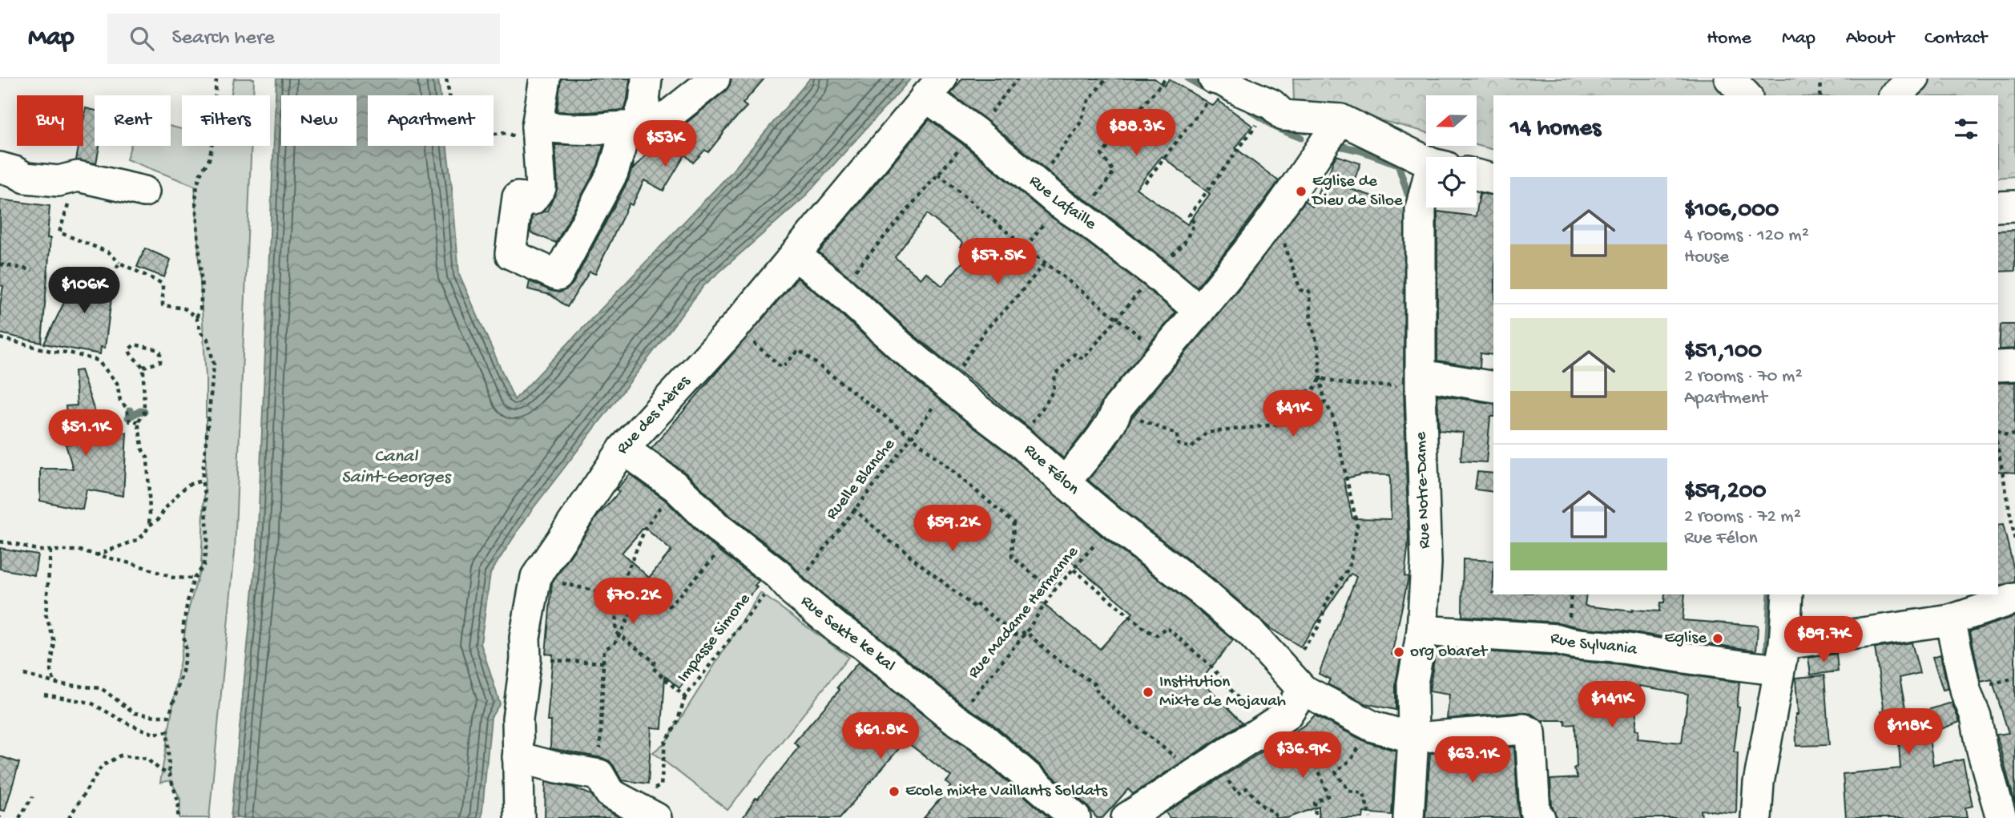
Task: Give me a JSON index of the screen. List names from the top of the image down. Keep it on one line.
{"streets":{"street":["Rue Lafaille","Rue des Mères","Rue Félon","Rue Notre-Dame","Rue Sekte ke kal","Rue Sylvania"],"path":["Ruelle Blanche","Rue Madame Hermanne","Impasse Simone"]},"crossings":[["Rue Lafaille","Rue des Mères"],["Rue des Mères","Rue Félon"],["Rue des Mères","Rue Sekte ke kal"],["Rue Félon","Ruelle Blanche"],["Rue Félon","Rue Notre-Dame"],["Rue Félon","Rue Madame Hermanne"],["Ruelle Blanche","Rue Sekte ke kal"],["Ruelle Blanche","Impasse Simone"],["Rue Notre-Dame","Rue Sylvania"],["Rue Madame Hermanne","Rue Sekte ke kal"],["Rue Sekte ke kal","Impasse Simone"]],"water":["Canal Saint-Georges"],"places":["Eglise de Dieu de Siloe","Eglise","org obaret","Institution Mixte de Mojavah","Ecole mixte Vaillants Soldats"],"north":"left","page":{"header":"Map","search":"Search here","nav":["Home","Map","About","Contact"],"chip":["Buy","Rent","Filters","New","Apartment"],"heading":"14 homes","price":["$88.3K","$53K","$57.5K","$106K","$41K","$51.1K","$59.2K","$70.2K","$89.7K","$141K","$118K","$61.8K","$36.9K","$63.1K"],"list":[{"name":"$106,000","note":"4 rooms · 120 m² · House"},{"name":"$51,100","note":"2 rooms · 70 m² · Apartment"},{"name":"$59,200","note":"2 rooms · 72 m² · Rue Félon"}]}}
